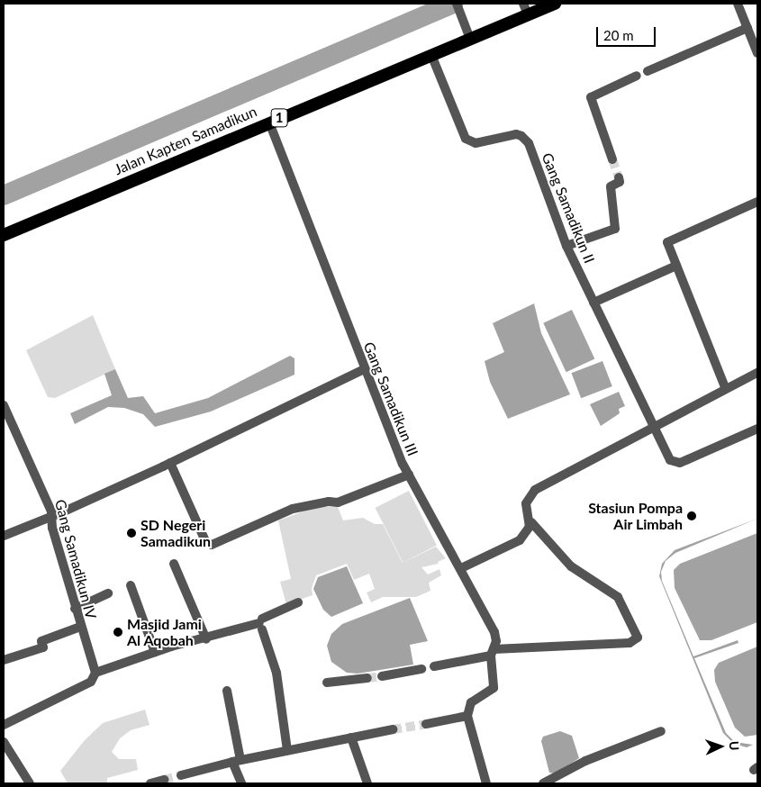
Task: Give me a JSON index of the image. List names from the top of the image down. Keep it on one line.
{"streets":{"highway":["1","Jalan Kapten Samadikun"],"street":["Gang Samadikun II","Gang Samadikun III","Gang Samadikun IV"]},"crossings":[["Jalan Kapten Samadikun","Gang Samadikun II"],["Jalan Kapten Samadikun","Gang Samadikun III"]],"places":["Stasiun Pompa Air Limbah","SD Negeri Samadikun","Masjid Jami Al Aqobah"],"scale_bar":"20 m","north":"right"}
